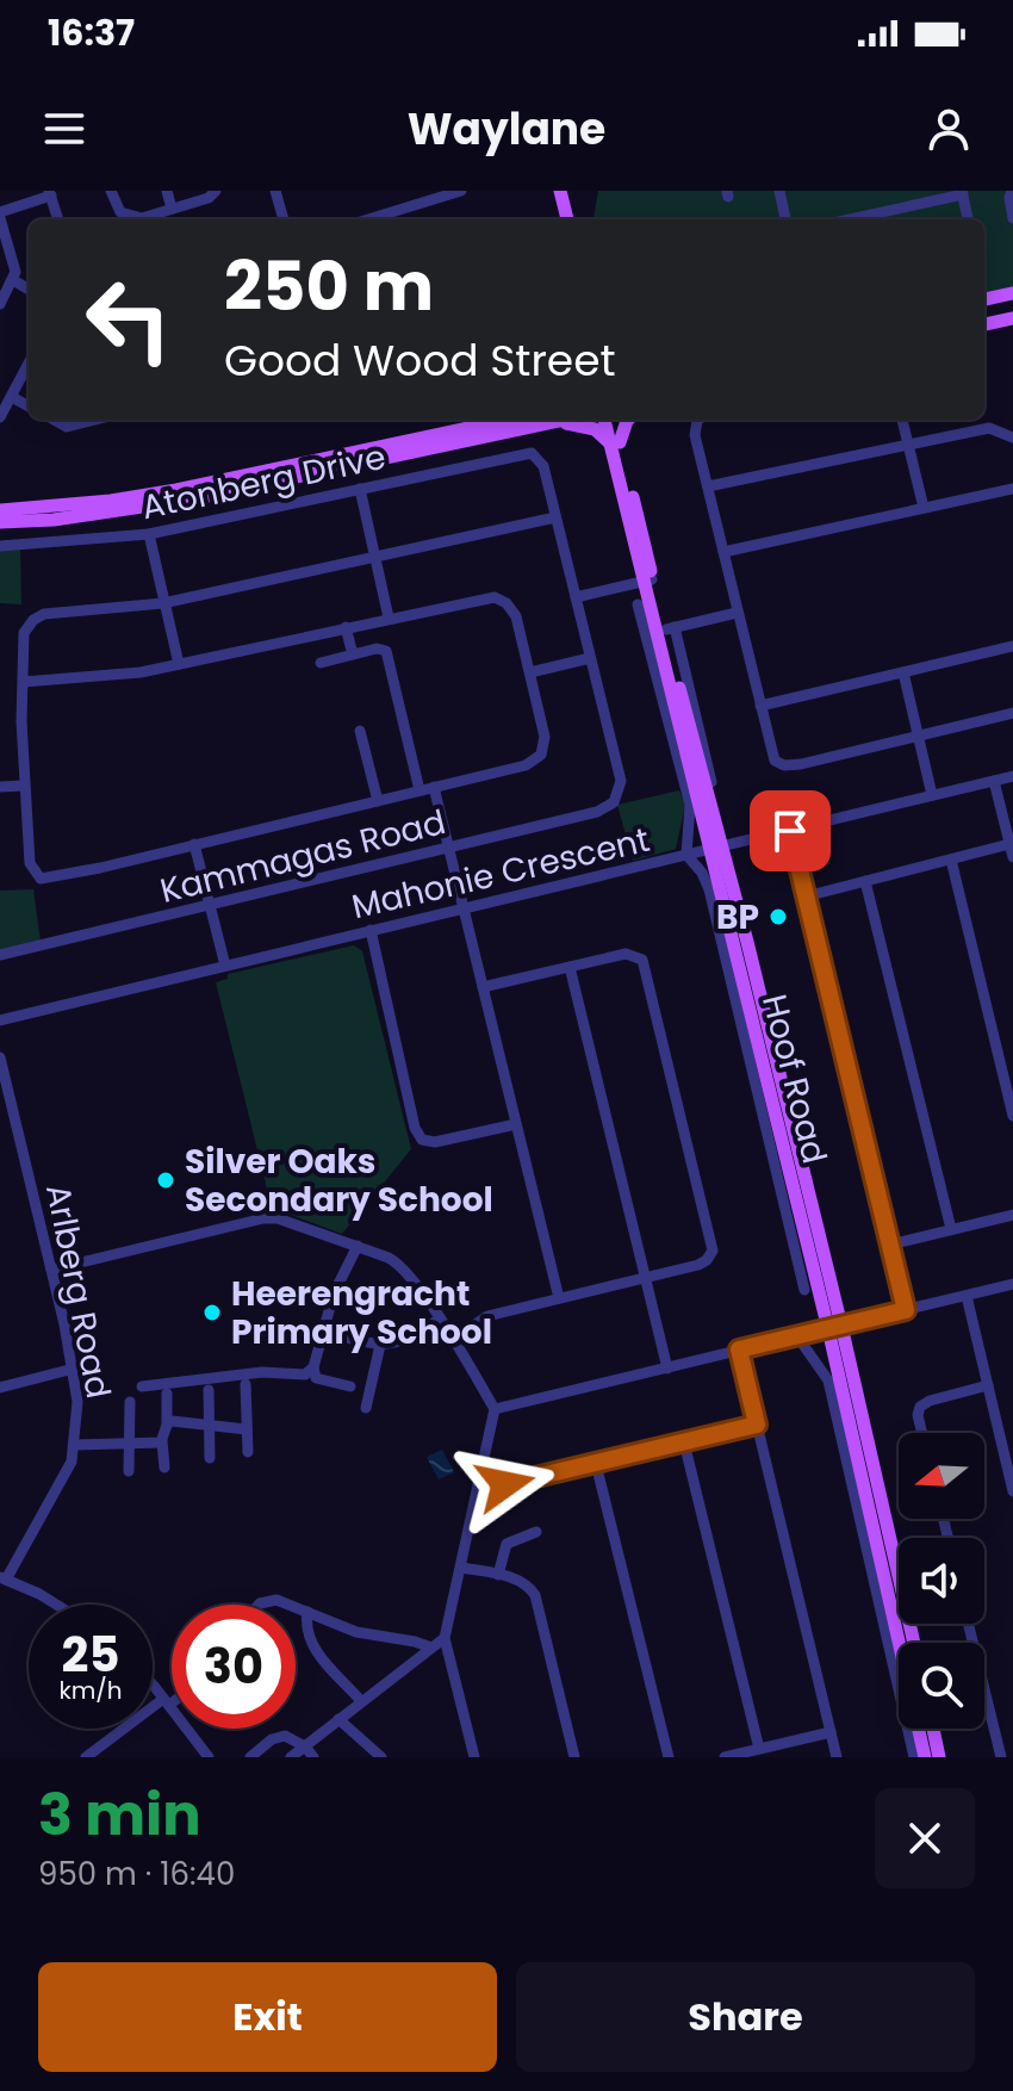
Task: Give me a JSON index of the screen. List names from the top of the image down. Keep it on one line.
{"streets":{"main road":["Hoof Road"],"street":["Atonberg Drive","Kammagas Road","Mahonie Crescent","Arlberg Road"]},"crossings":[["Mahonie Crescent","Hoof Road"]],"places":["BP","Silver Oaks Secondary School","Heerengracht Primary School"],"north":"left","page":{"status":"16:37","header":"Waylane","turn":["250 m","Good Wood Street"],"speed":"25 km/h","limit":"30","heading":["3 min","950 m · 16:40"],"buttons":["Exit","Share"]}}
